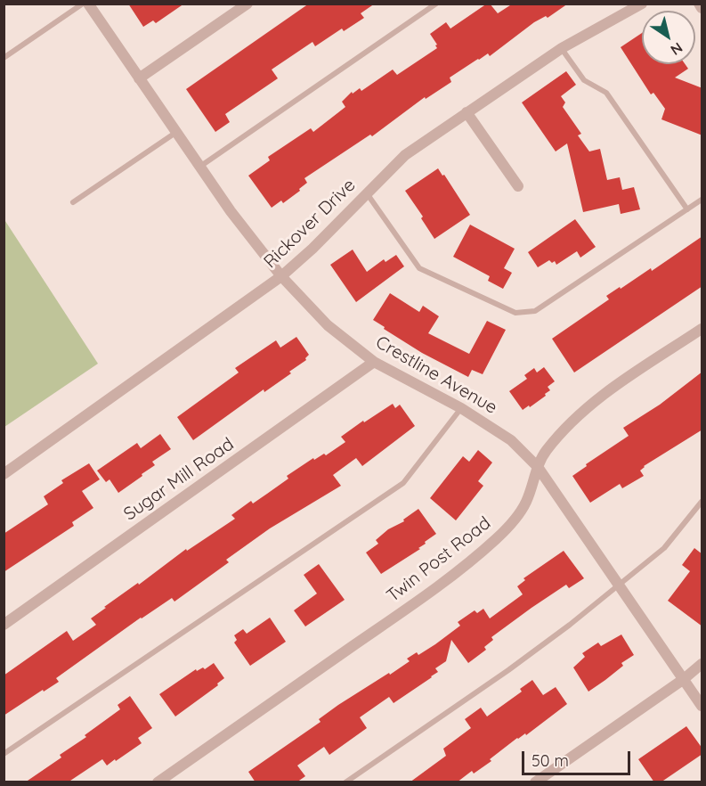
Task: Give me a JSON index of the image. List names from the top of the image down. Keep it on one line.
{"streets":{"street":["Rickover Drive","Crestline Avenue","Sugar Mill Road","Twin Post Road"]},"crossings":[["Rickover Drive","Crestline Avenue"],["Crestline Avenue","Sugar Mill Road"],["Crestline Avenue","Twin Post Road"]],"scale_bar":"50 m","north":"bottom right"}
